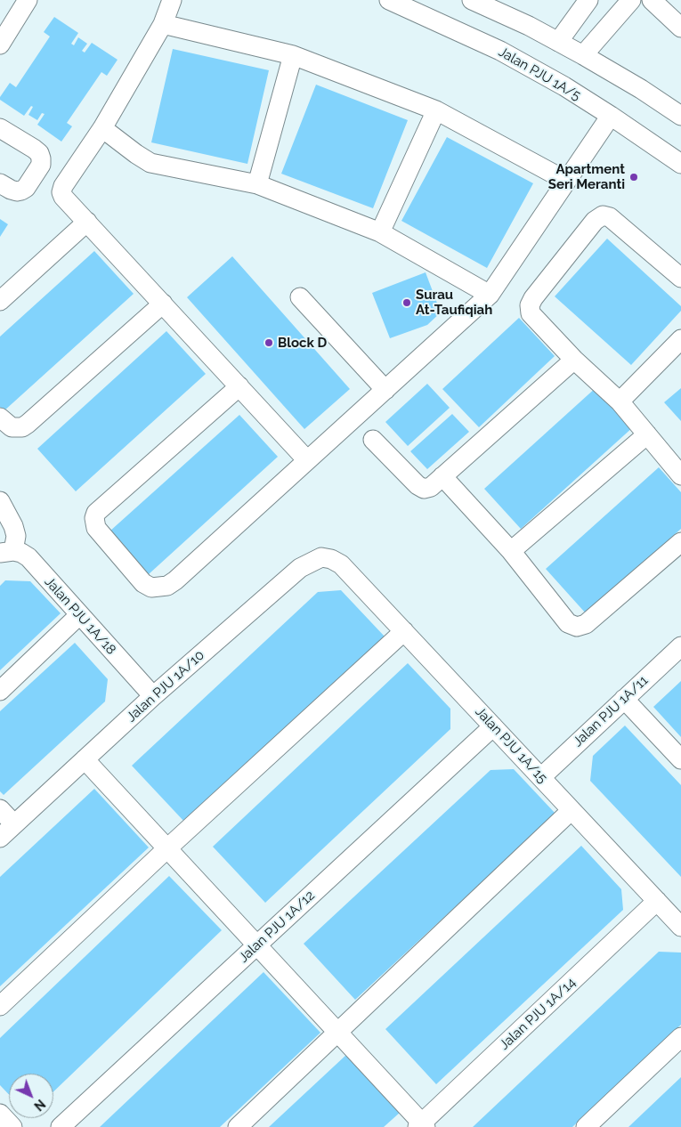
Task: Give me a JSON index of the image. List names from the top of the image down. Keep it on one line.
{"streets":{"street":["Jalan PJU 1A/5","Jalan PJU 1A/18","Jalan PJU 1A/10","Jalan PJU 1A/11","Jalan PJU 1A/15","Jalan PJU 1A/12","Jalan PJU 1A/14"]},"crossings":[["Jalan PJU 1A/18","Jalan PJU 1A/10"],["Jalan PJU 1A/10","Jalan PJU 1A/15"],["Jalan PJU 1A/11","Jalan PJU 1A/15"],["Jalan PJU 1A/15","Jalan PJU 1A/12"],["Jalan PJU 1A/15","Jalan PJU 1A/14"]],"places":["Apartment Seri Meranti","Surau At-Taufiqiah","Block D"],"north":"bottom right"}
